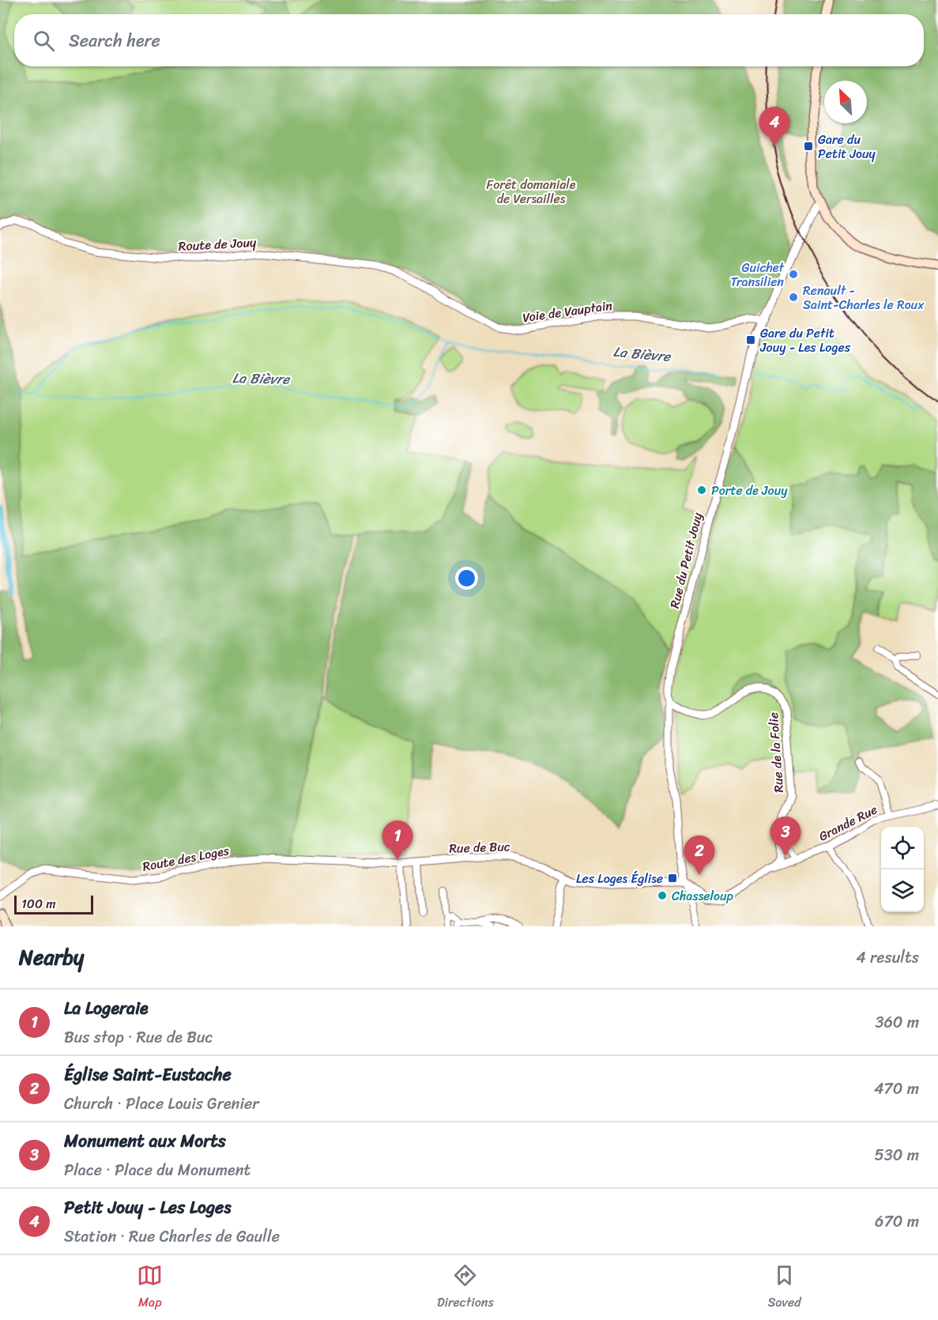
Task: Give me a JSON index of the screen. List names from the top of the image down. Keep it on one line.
{"streets":{"street":["Route de Jouy","Voie de Vauptain","Rue du Petit Jouy","Rue de la Folie","Grande Rue","Rue de Buc","Route des Loges"]},"crossings":[["Route de Jouy","Voie de Vauptain"],["Voie de Vauptain","Rue du Petit Jouy"],["Rue du Petit Jouy","Rue de la Folie"],["Rue du Petit Jouy","Grande Rue"],["Rue du Petit Jouy","Rue de Buc"],["Rue de la Folie","Grande Rue"],["Grande Rue","Rue de Buc"],["Rue de Buc","Route des Loges"]],"water":["La Bièvre"],"parks":["Forêt domaniale de Versailles"],"places":{"transit":["Gare du Petit Jouy","Gare du Petit Jouy - Les Loges","Les Loges Église"],"other":["Guichet Transilien","Renault - Saint-Charles le Roux","Porte de Jouy","Chasseloup"]},"scale_bar":"100 m","north":"top left","page":{"search":"Search here","pins":["4","3","1","2"],"scale":"100 m","heading":["Nearby","4 results"],"list":[{"mark":"1","name":"La Logeraie","note":"Bus stop · Rue de Buc","value":"360 m"},{"mark":"2","name":"Église Saint-Eustache","note":"Church · Place Louis Grenier","value":"470 m"},{"mark":"3","name":"Monument aux Morts","note":"Place · Place du Monument","value":"530 m"},{"mark":"4","name":"Petit Jouy - Les Loges","note":"Station · Rue Charles de Gaulle","value":"670 m"}],"nav":["Map","Directions","Saved"]}}
